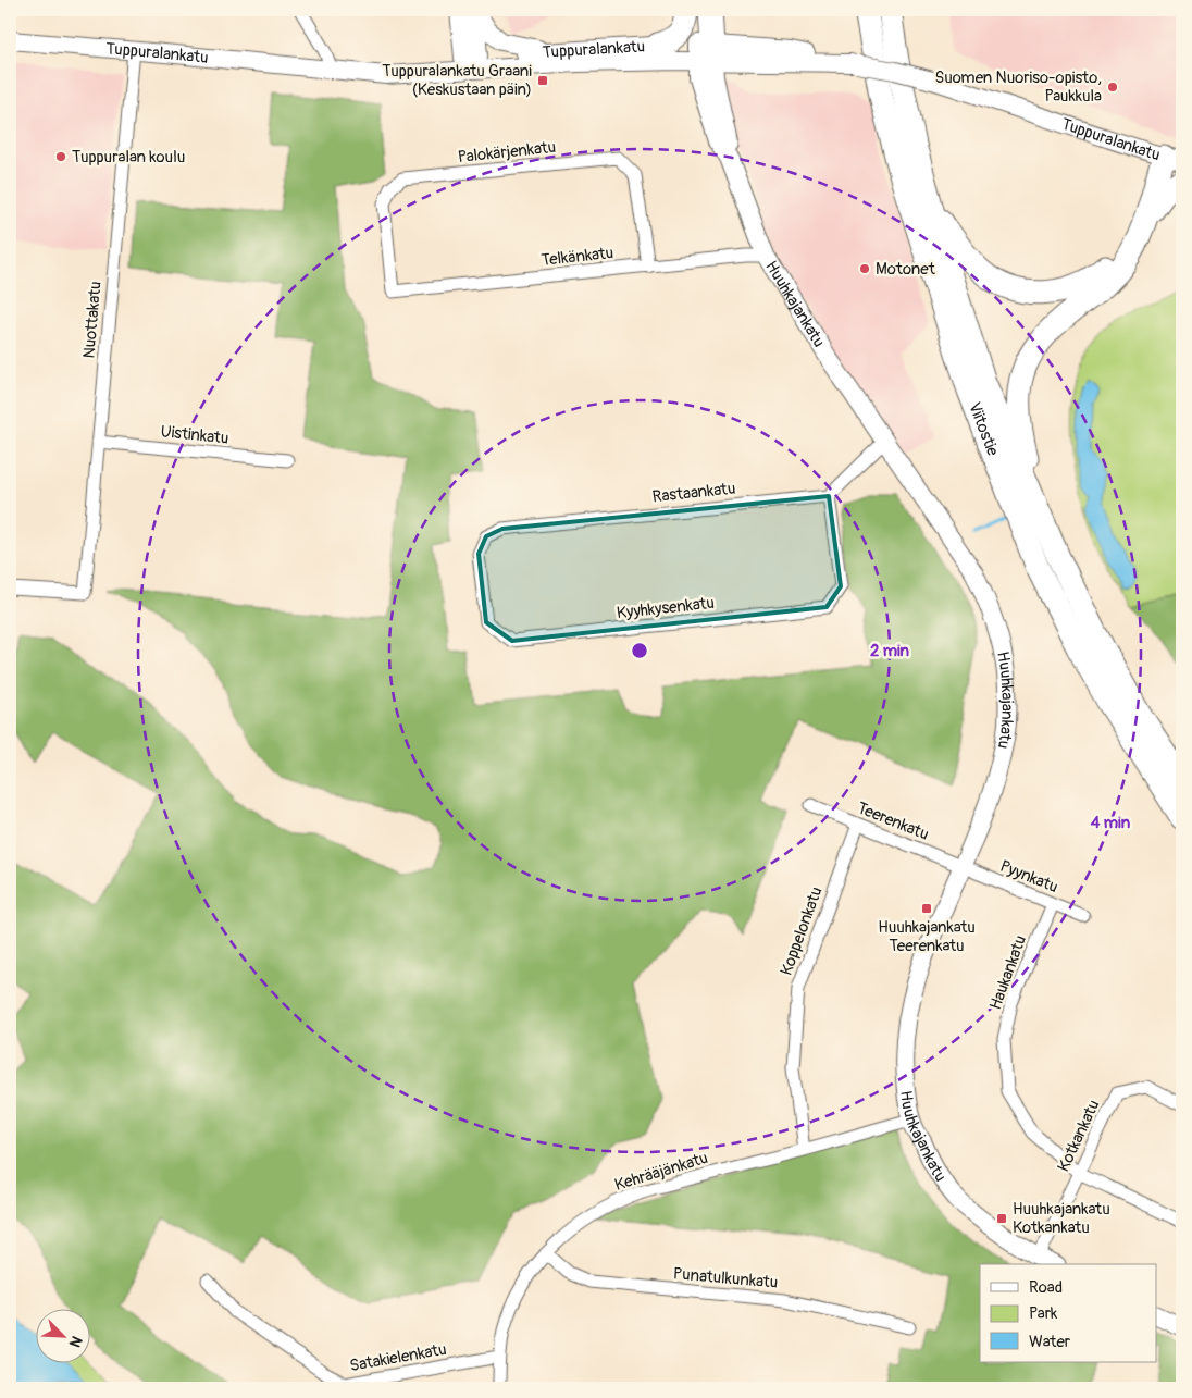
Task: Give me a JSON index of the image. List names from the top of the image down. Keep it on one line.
{"streets":{"highway":["Viitostie"],"street":["Tuppuralankatu","Palokärjenkatu","Telkänkatu","Huuhkajankatu","Nuottakatu","Uistinkatu","Rastaankatu","Kyyhkysenkatu","Teerenkatu","Pyynkatu","Koppelonkatu","Haukankatu","Kotkankatu","Kehrääjänkatu","Punatulkunkatu","Satakielenkatu"]},"crossings":[["Tuppuralankatu","Huuhkajankatu"],["Tuppuralankatu","Nuottakatu"],["Palokärjenkatu","Telkänkatu"],["Telkänkatu","Huuhkajankatu"],["Huuhkajankatu","Teerenkatu"],["Huuhkajankatu","Pyynkatu"],["Huuhkajankatu","Kotkankatu"],["Huuhkajankatu","Kehrääjänkatu"],["Nuottakatu","Uistinkatu"],["Rastaankatu","Kyyhkysenkatu"],["Teerenkatu","Pyynkatu"],["Teerenkatu","Koppelonkatu"],["Pyynkatu","Haukankatu"],["Koppelonkatu","Kehrääjänkatu"],["Haukankatu","Kotkankatu"],["Kehrääjänkatu","Punatulkunkatu"],["Kehrääjänkatu","Satakielenkatu"]],"places":{"transit":["Tuppuralankatu Graani (Keskustaan päin)","Huuhkajankatu Teerenkatu","Huuhkajankatu Kotkankatu"],"other":["Suomen Nuoriso-opisto, Paukkula","Tuppuralan koulu","Motonet"]},"legend":["Road","Park","Water"],"north":"bottom right","rings":["2 min","4 min"]}
